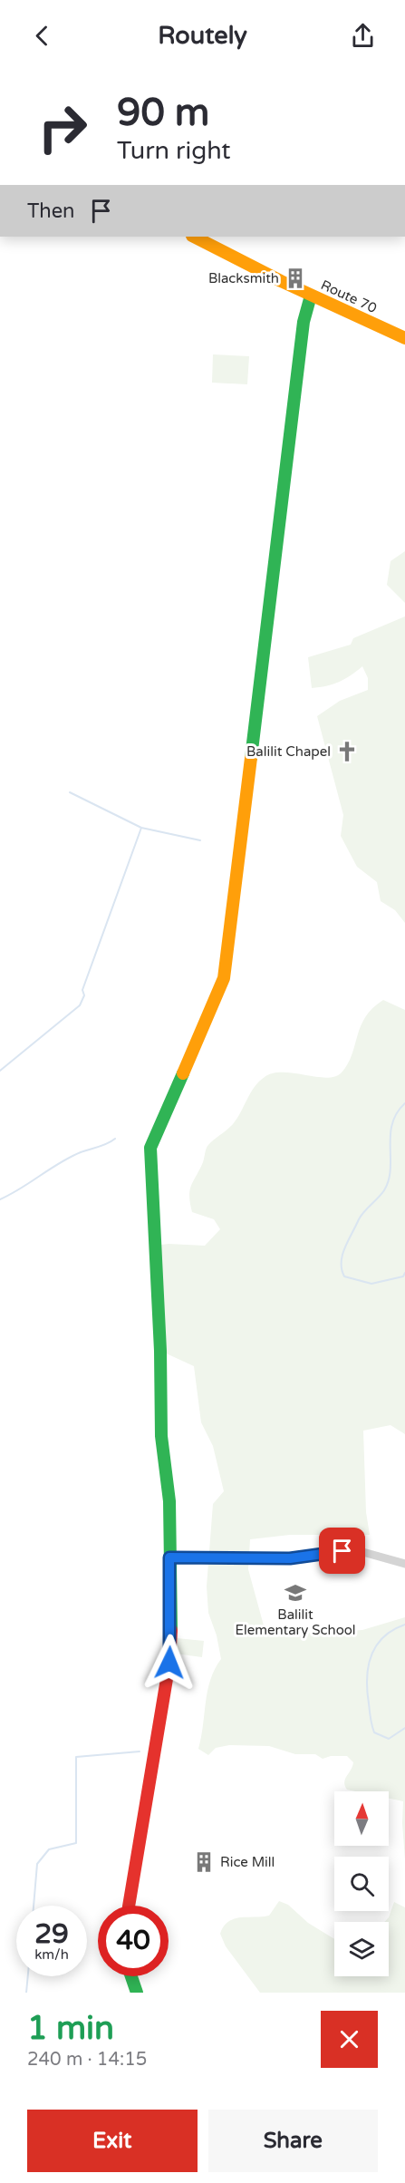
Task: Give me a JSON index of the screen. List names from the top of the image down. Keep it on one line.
{"streets":{"main road":["Route 70"]},"places":{"building":["Blacksmith","Rice Mill"],"church":["Balilit Chapel"],"school or university":["Balilit Elementary School"]},"north":"top","page":{"header":"Routely","turn":["90 m","Turn right"],"then":"Then","speed":"29 km/h","limit":"40","heading":["1 min","240 m · 14:15"],"buttons":["Exit","Share"]}}
